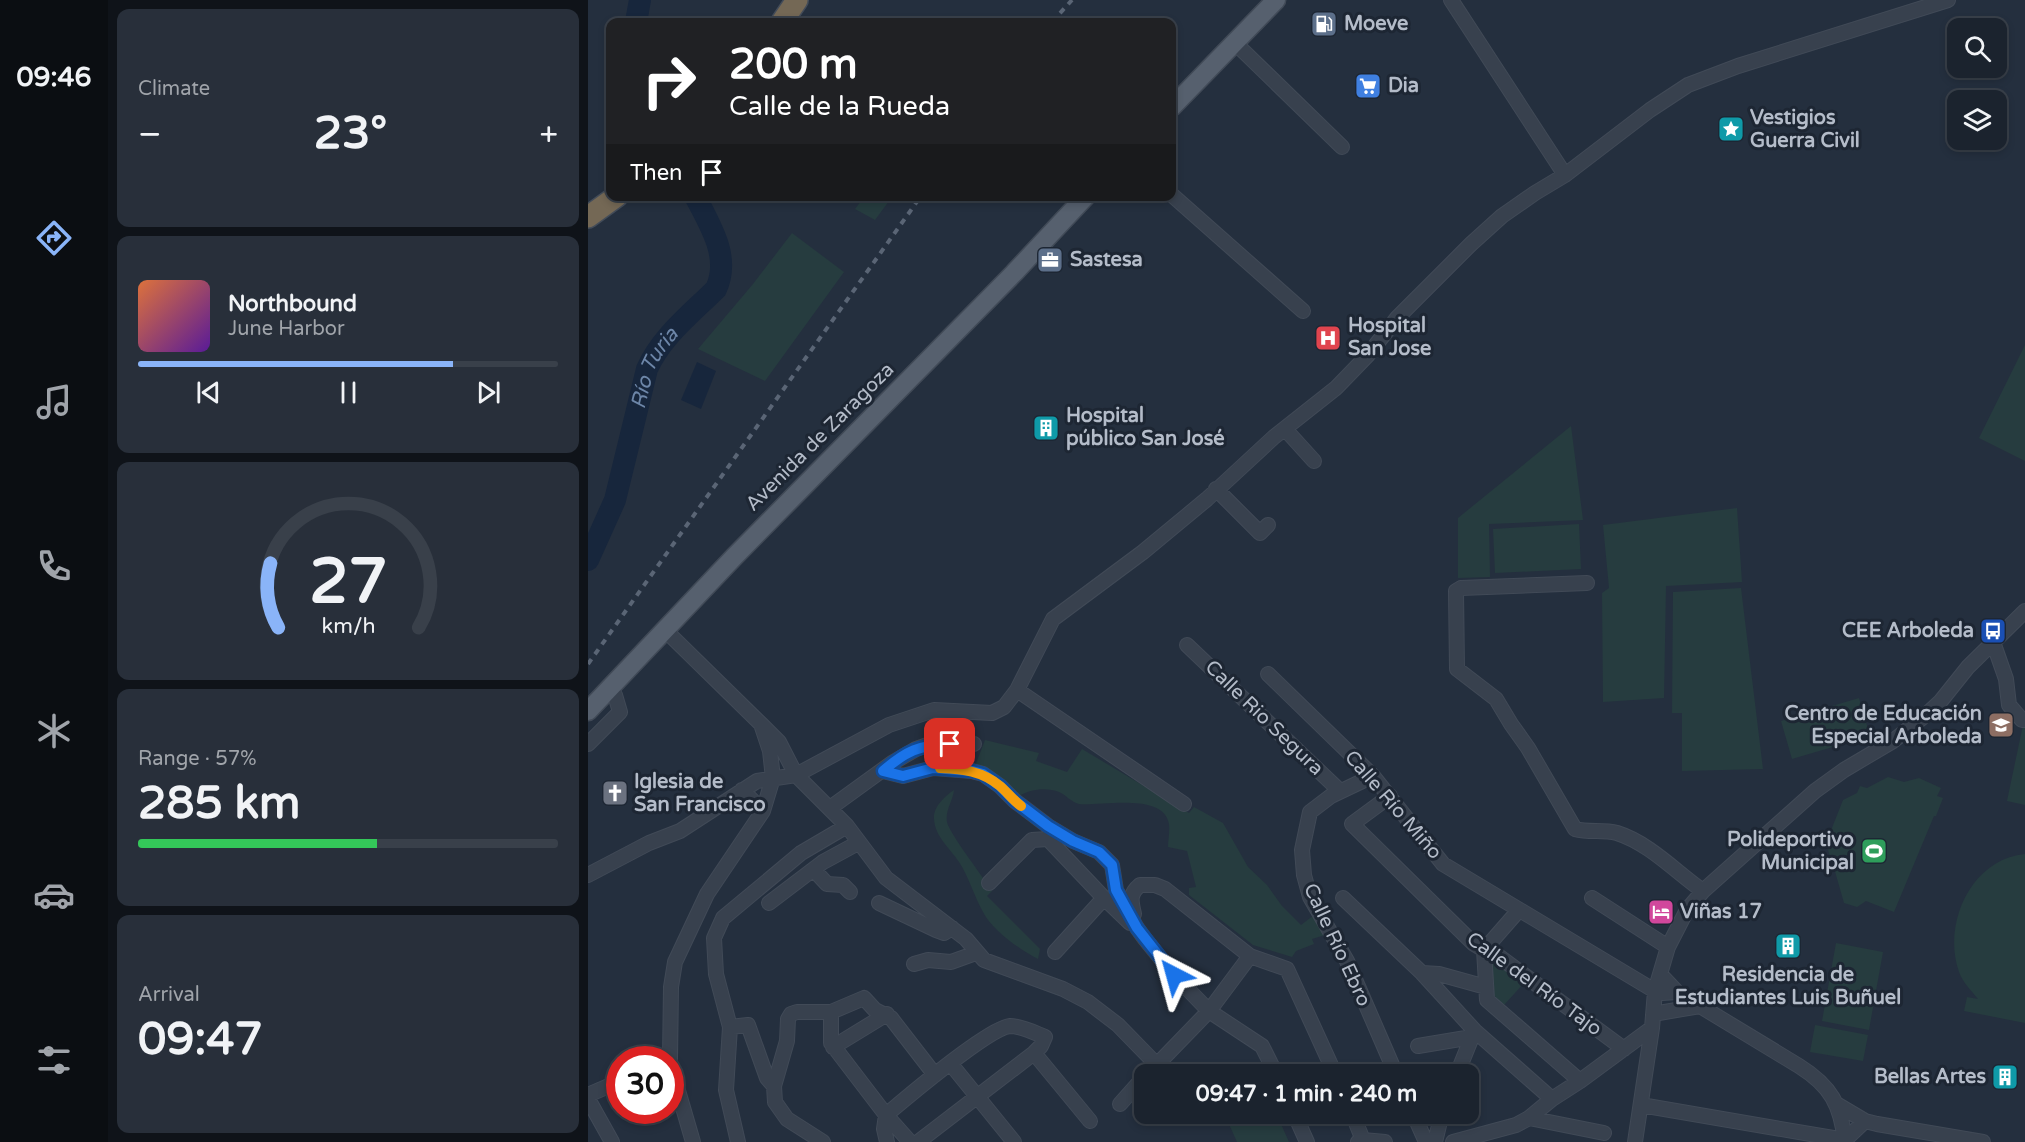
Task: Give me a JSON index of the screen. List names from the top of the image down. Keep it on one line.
{"streets":{"main road":["Avenida de Zaragoza"],"street":["Calle Rio Segura","Calle Río Miño","Calle Río Ebro","Calle del Río Tajo"]},"crossings":[["Calle Rio Segura","Calle Río Ebro"],["Calle Río Miño","Calle Río Ebro"],["Calle Río Miño","Calle del Río Tajo"]],"water":["Río Turia"],"places":{"fuel station":["Moeve"],"supermarket":["Dia"],"place":["Vestigios Guerra Civil"],"office":["Sastesa"],"hospital":["Hospital San Jose"],"building":["Hospital público San José","Residencia de Estudiantes Luis Buñuel","Bellas Artes"],"bus stop":["CEE Arboleda"],"school or university":["Centro de Educación Especial Arboleda"],"church":["Iglesia de San Francisco"],"sports":["Polideportivo Municipal"],"hotel":["Viñas 17"]},"page":{"tabs":"09:46","tile":["Climate",["Range · 57%","285 km"],["Arrival","09:47"]],"turn":["200 m","Calle de la Rueda"],"heat":["−","23°","+"],"then":"Then","song":["Northbound","June Harbor"],"limit":"30","trip":"09:47 · 1 min · 240 m","gauge":["27","km/h"]}}
